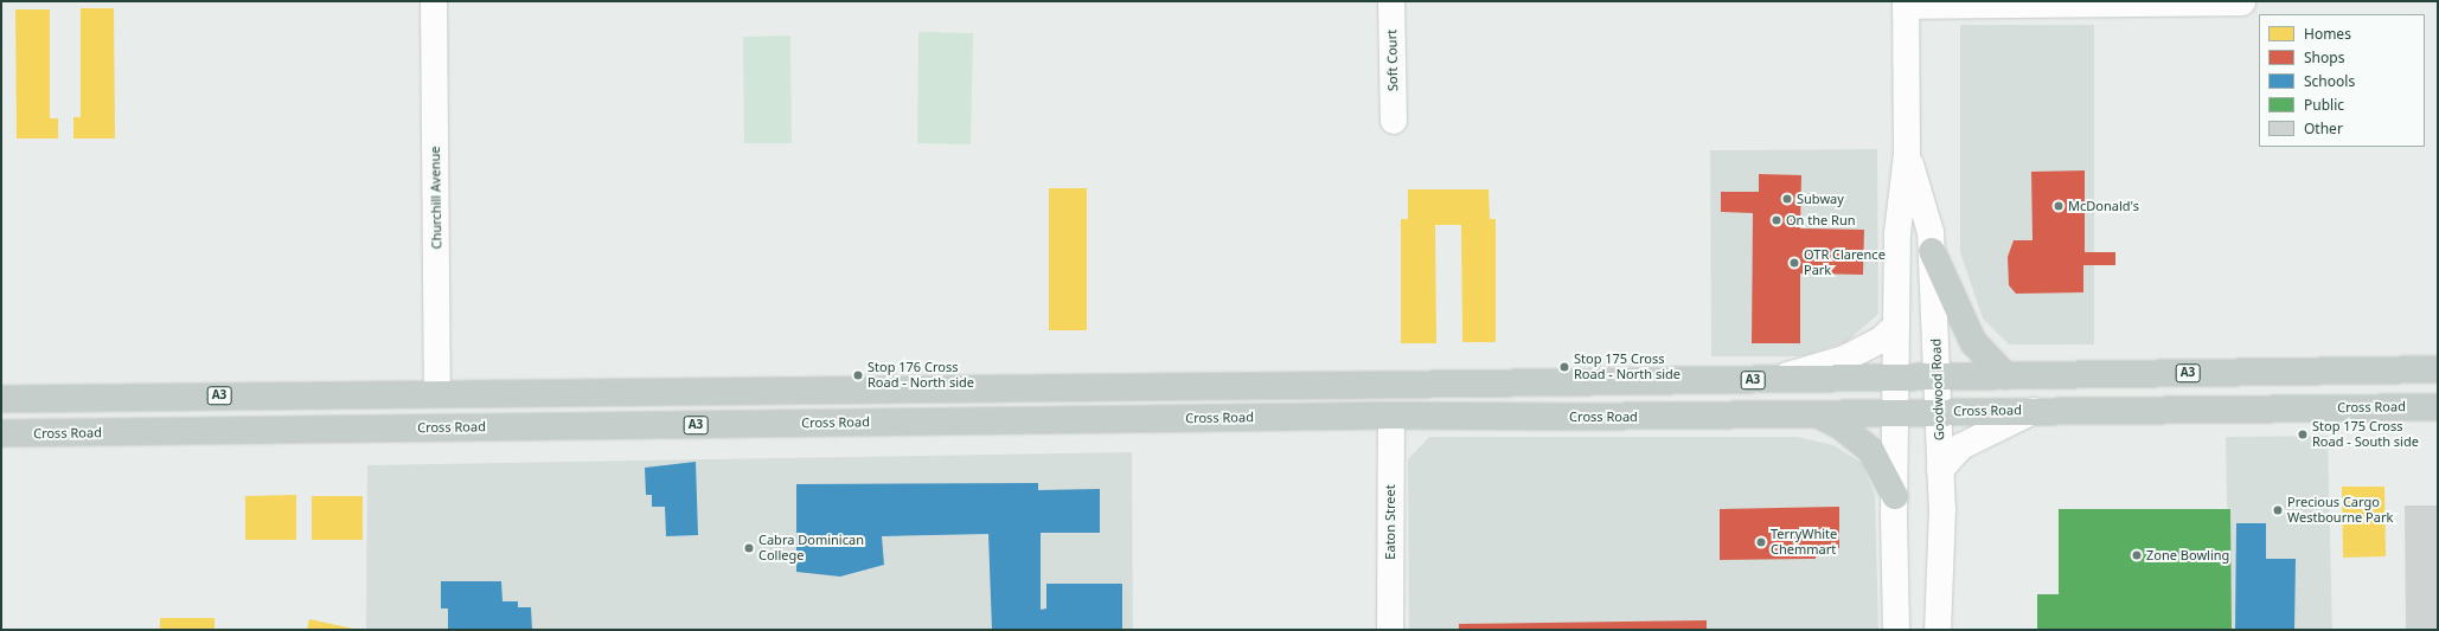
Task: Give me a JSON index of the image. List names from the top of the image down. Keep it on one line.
{"streets":{"highway":["A3","Cross Road"],"main road":["Soft Court","Churchill Avenue","Goodwood Road","Eaton Street"]},"crossings":[["Churchill Avenue","A3"],["A3","Goodwood Road"],["Goodwood Road","Cross Road"],["Cross Road","Eaton Street"]],"places":["Subway","McDonald's","On the Run","OTR Clarence Park","Stop 175 Cross Road - North side","Stop 176 Cross Road - North side","Stop 175 Cross Road - South side","Precious Cargo Westbourne Park","TerryWhite Chemmart","Cabra Dominican College","Zone Bowling"],"legend":["Homes","Shops","Schools","Public","Other"]}
